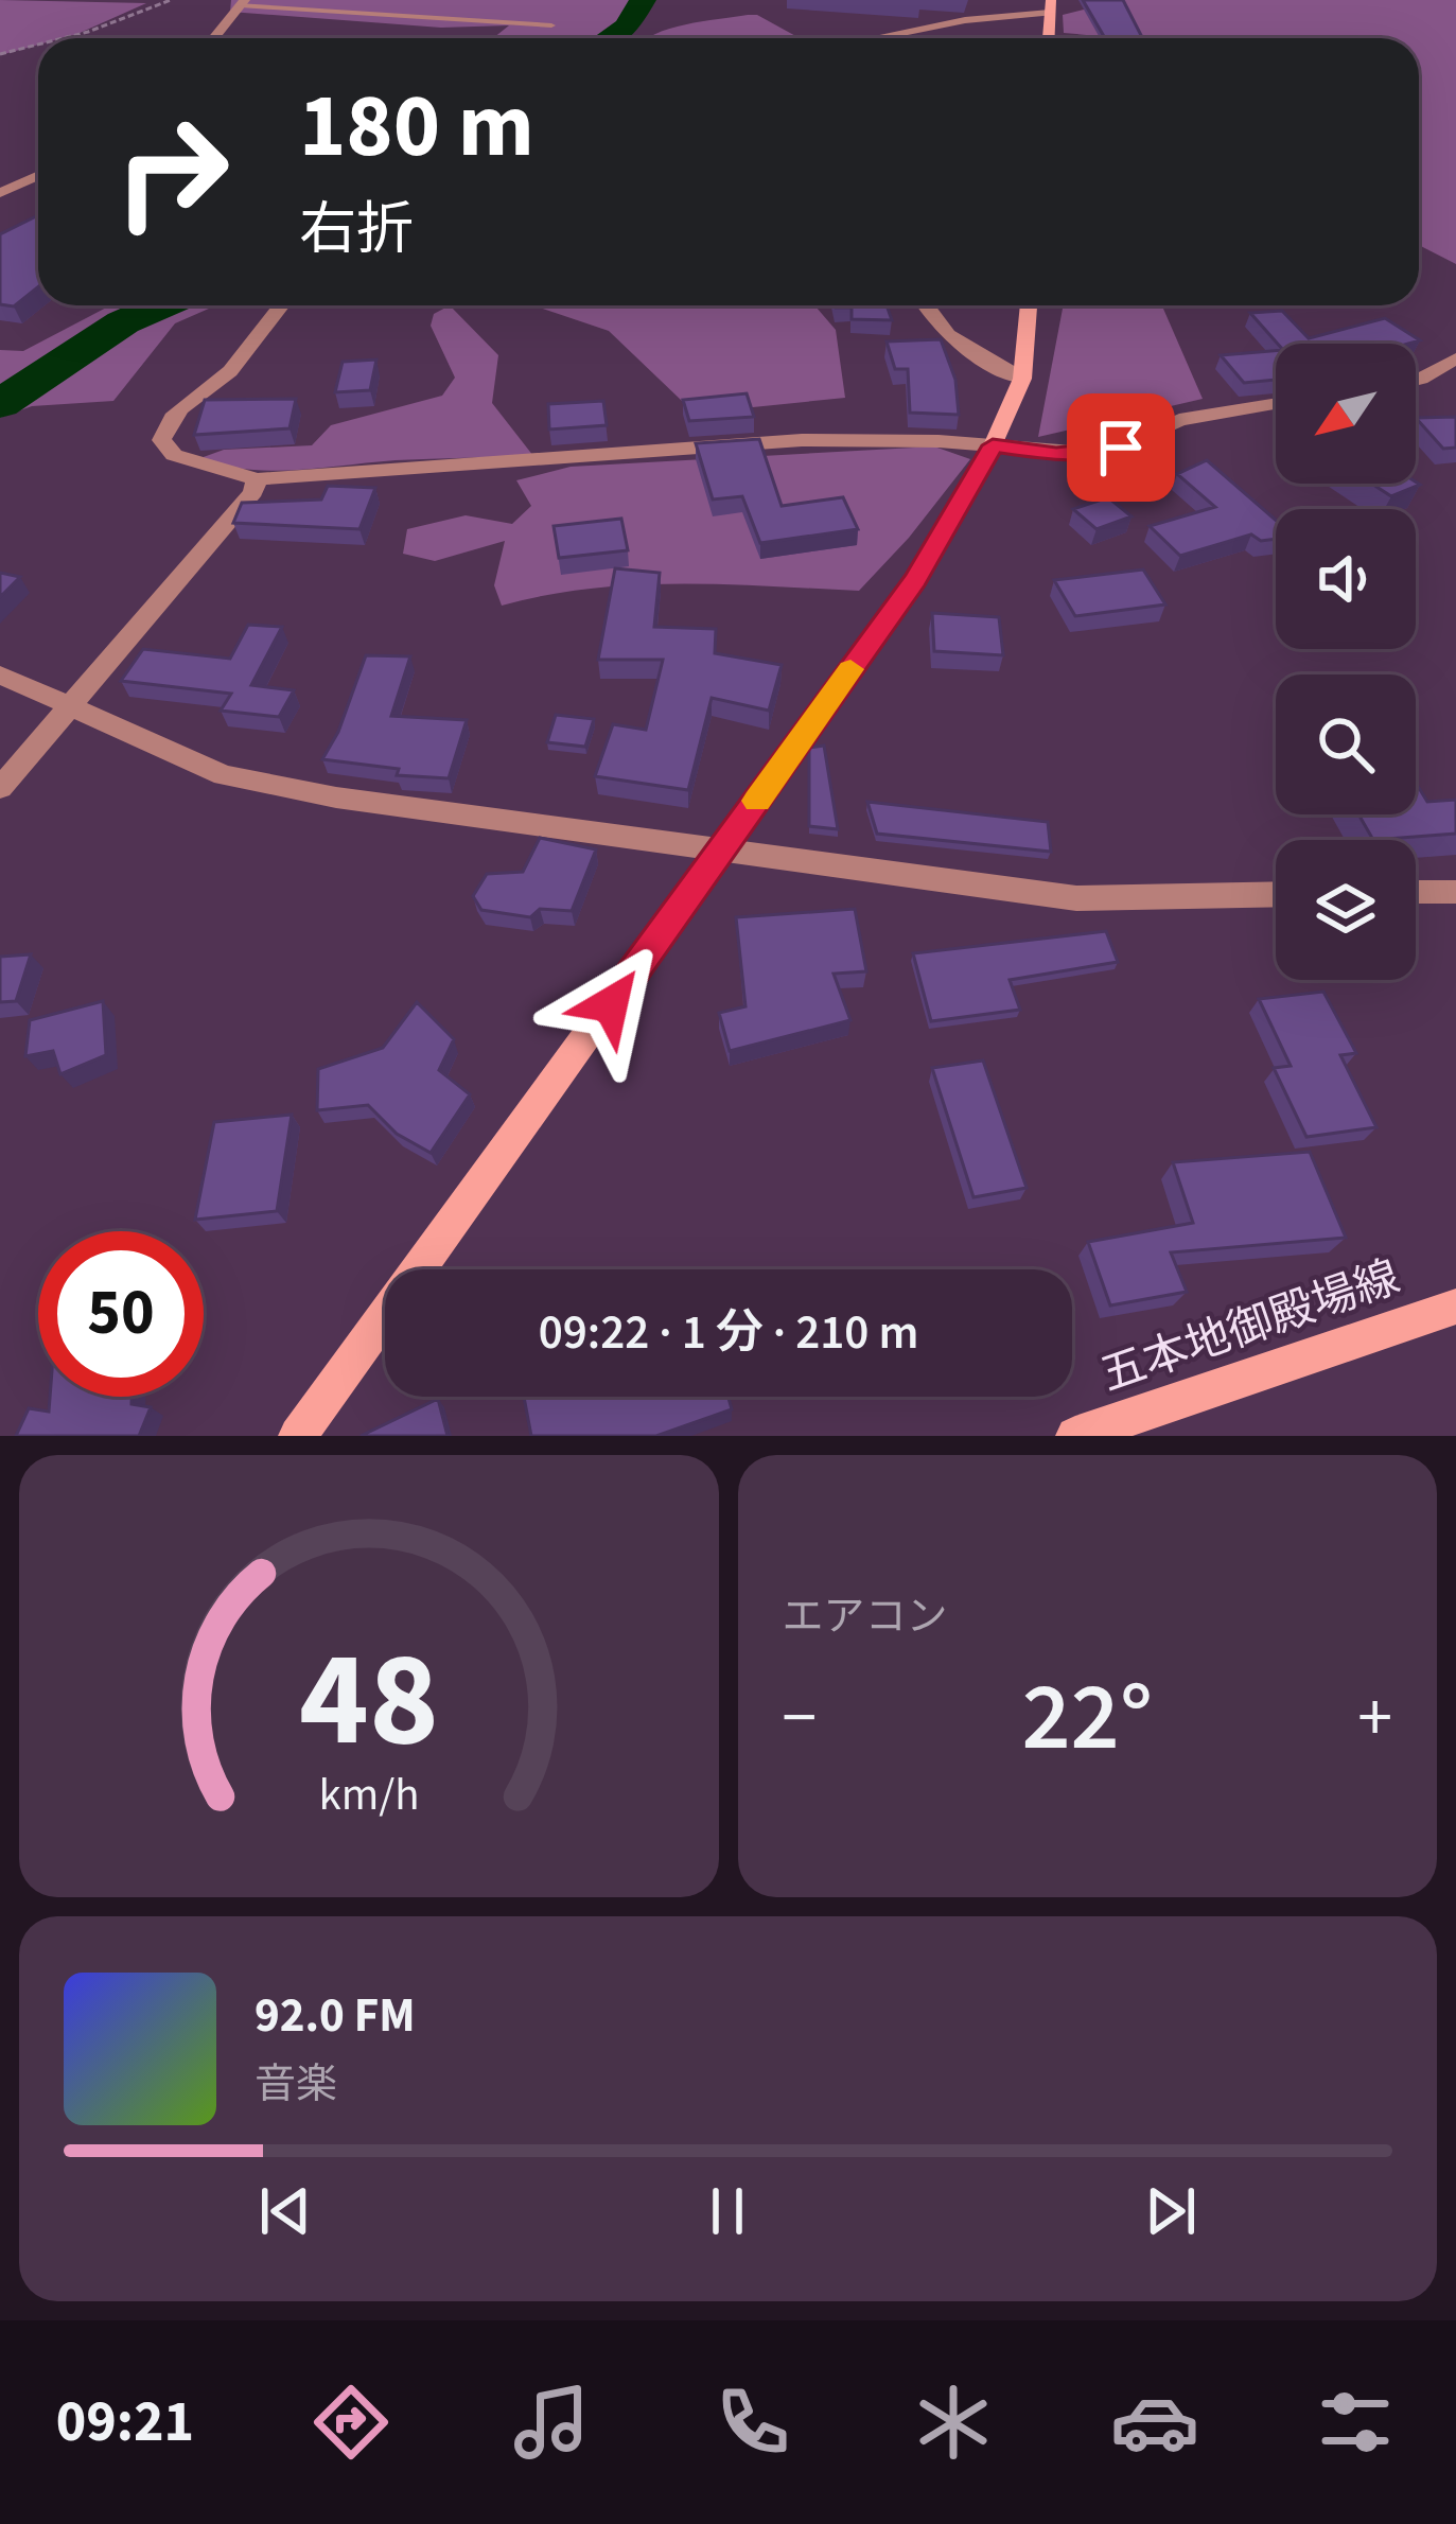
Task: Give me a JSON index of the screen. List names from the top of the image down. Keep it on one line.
{"streets":{"main road":["五本地御殿場線"]},"north":"bottom left","page":{"turn":["180 m","右折"],"limit":"50","trip":"09:22 · 1 分 · 210 m","tile":"エアコン","heat":["−","22°","+"],"song":["92.0 FM","音楽"],"tabs":"09:21","gauge":["48","km/h"]}}
